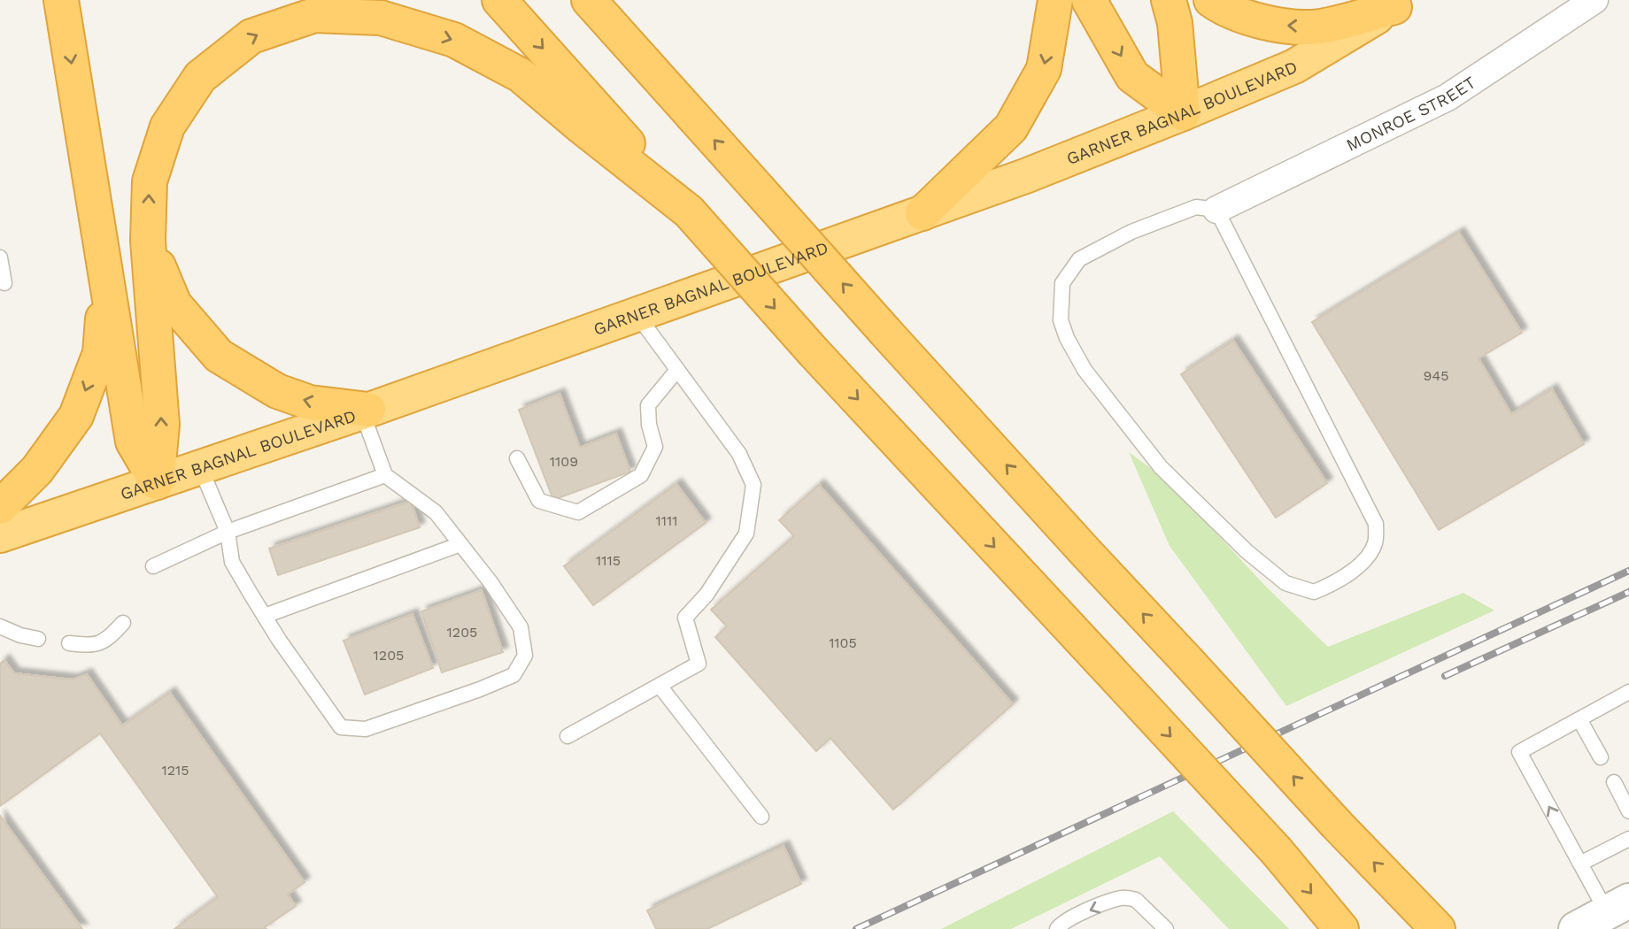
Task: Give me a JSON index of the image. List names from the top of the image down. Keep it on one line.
{"streets":{"highway":["GARNER BAGNAL BOULEVARD"],"street":["MONROE STREET"]},"house_numbers":["945","1109","1111","1115","1205","1105","1205","1215"]}
